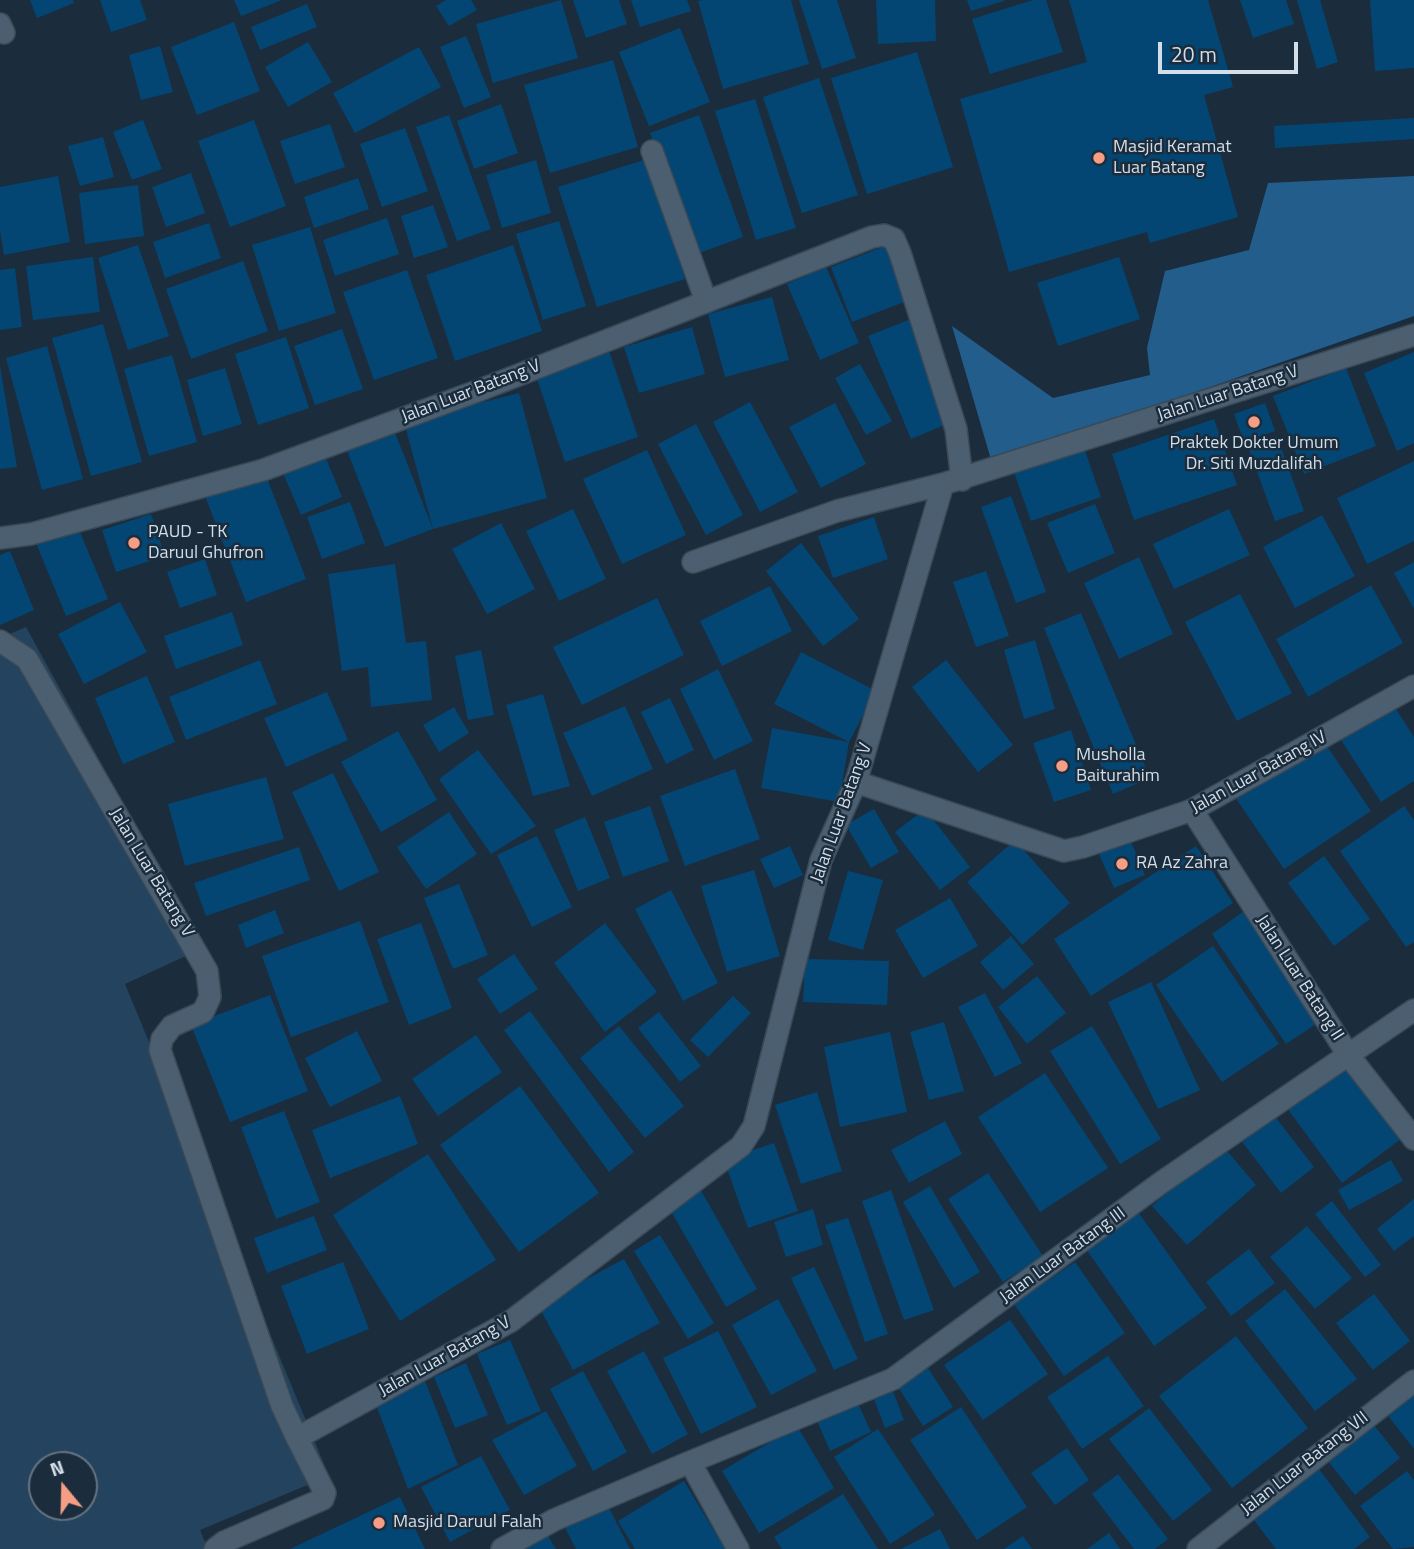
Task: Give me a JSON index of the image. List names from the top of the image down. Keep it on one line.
{"streets":{"street":["Jalan Luar Batang V","Jalan Luar Batang IV","Jalan Luar Batang II","Jalan Luar Batang III","Jalan Luar Batang VII"]},"crossings":[["Jalan Luar Batang V","Jalan Luar Batang IV"],["Jalan Luar Batang IV","Jalan Luar Batang II"],["Jalan Luar Batang II","Jalan Luar Batang III"]],"places":["Masjid Keramat Luar Batang","Praktek Dokter Umum Dr. Siti Muzdalifah","PAUD - TK Daruul Ghufron","Musholla Baiturahim","RA Az Zahra","Masjid Daruul Falah"],"scale_bar":"20 m","north":"top"}
